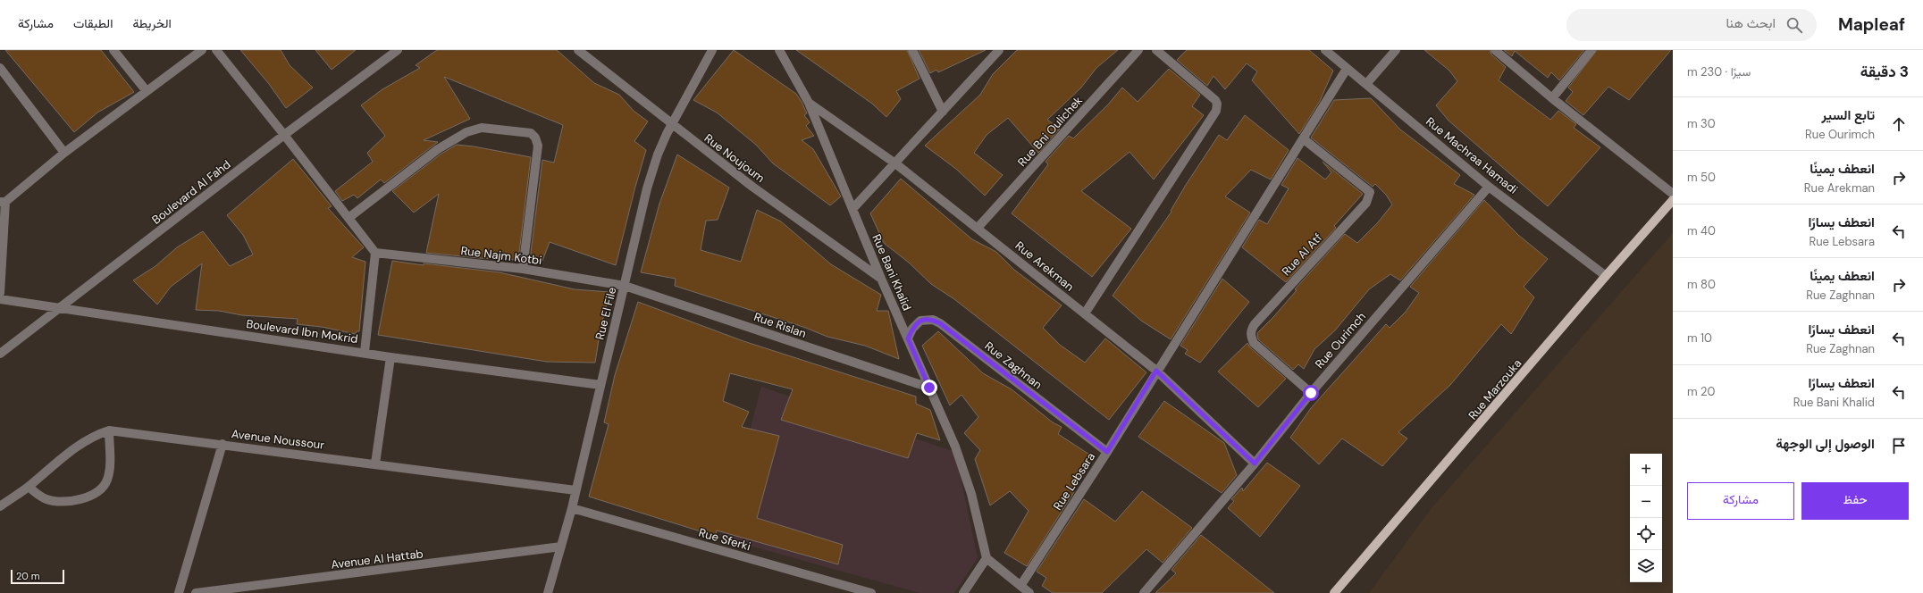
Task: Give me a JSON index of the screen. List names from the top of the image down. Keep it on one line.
{"streets":{"main road":["Rue Marzouka"],"street":["Rue Bni Oulichek","Rue Machraa Hamadi","Rue Noujoum","Boulevard Al Fahd","Rue Al Atf","Rue Najm Kotbi","Rue Arekman","Rue Bani Khalid","Rue El File","Rue Rislan","Boulevard Ibn Mokrid","Rue Ourimch","Rue Zaghnan","Avenue Noussour","Rue Lebsara","Rue Sferki","Avenue Al Hattab"]},"crossings":[["Rue Bni Oulichek","Rue Arekman"],["Rue Machraa Hamadi","Rue Ourimch"],["Rue Machraa Hamadi","Rue Marzouka"],["Rue Machraa Hamadi","Rue Lebsara"],["Rue Noujoum","Rue Bani Khalid"],["Rue Noujoum","Rue El File"],["Boulevard Al Fahd","Boulevard Ibn Mokrid"],["Rue Al Atf","Rue Ourimch"],["Rue Al Atf","Rue Lebsara"],["Rue Najm Kotbi","Rue El File"],["Rue Najm Kotbi","Rue Rislan"],["Rue Arekman","Rue Bani Khalid"],["Rue Arekman","Rue Ourimch"],["Rue Arekman","Rue Lebsara"],["Rue Bani Khalid","Rue Rislan"],["Rue Bani Khalid","Rue Zaghnan"],["Rue El File","Rue Rislan"],["Rue El File","Boulevard Ibn Mokrid"],["Rue El File","Avenue Noussour"],["Rue El File","Rue Sferki"],["Rue El File","Avenue Al Hattab"],["Rue Zaghnan","Rue Lebsara"]],"scale_bar":"20 m","page":{"header":"Mapleaf","search":"ابحث هنا","nav":["الخريطة","الطبقات","مشاركة"],"heading":["3 دقيقة","سيرًا · 230 m"],"list":[["تابع السير","Rue Ourimch","30 m"],["انعطف يمينًا","Rue Arekman","50 m"],["انعطف يسارًا","Rue Lebsara","40 m"],["انعطف يمينًا","Rue Zaghnan","80 m"],["انعطف يسارًا","Rue Zaghnan","10 m"],["انعطف يسارًا","Rue Bani Khalid","20 m"],"الوصول إلى الوجهة"],"map_buttons":["+","−"],"buttons":["حفظ","مشاركة"],"scale":"20 m"}}
